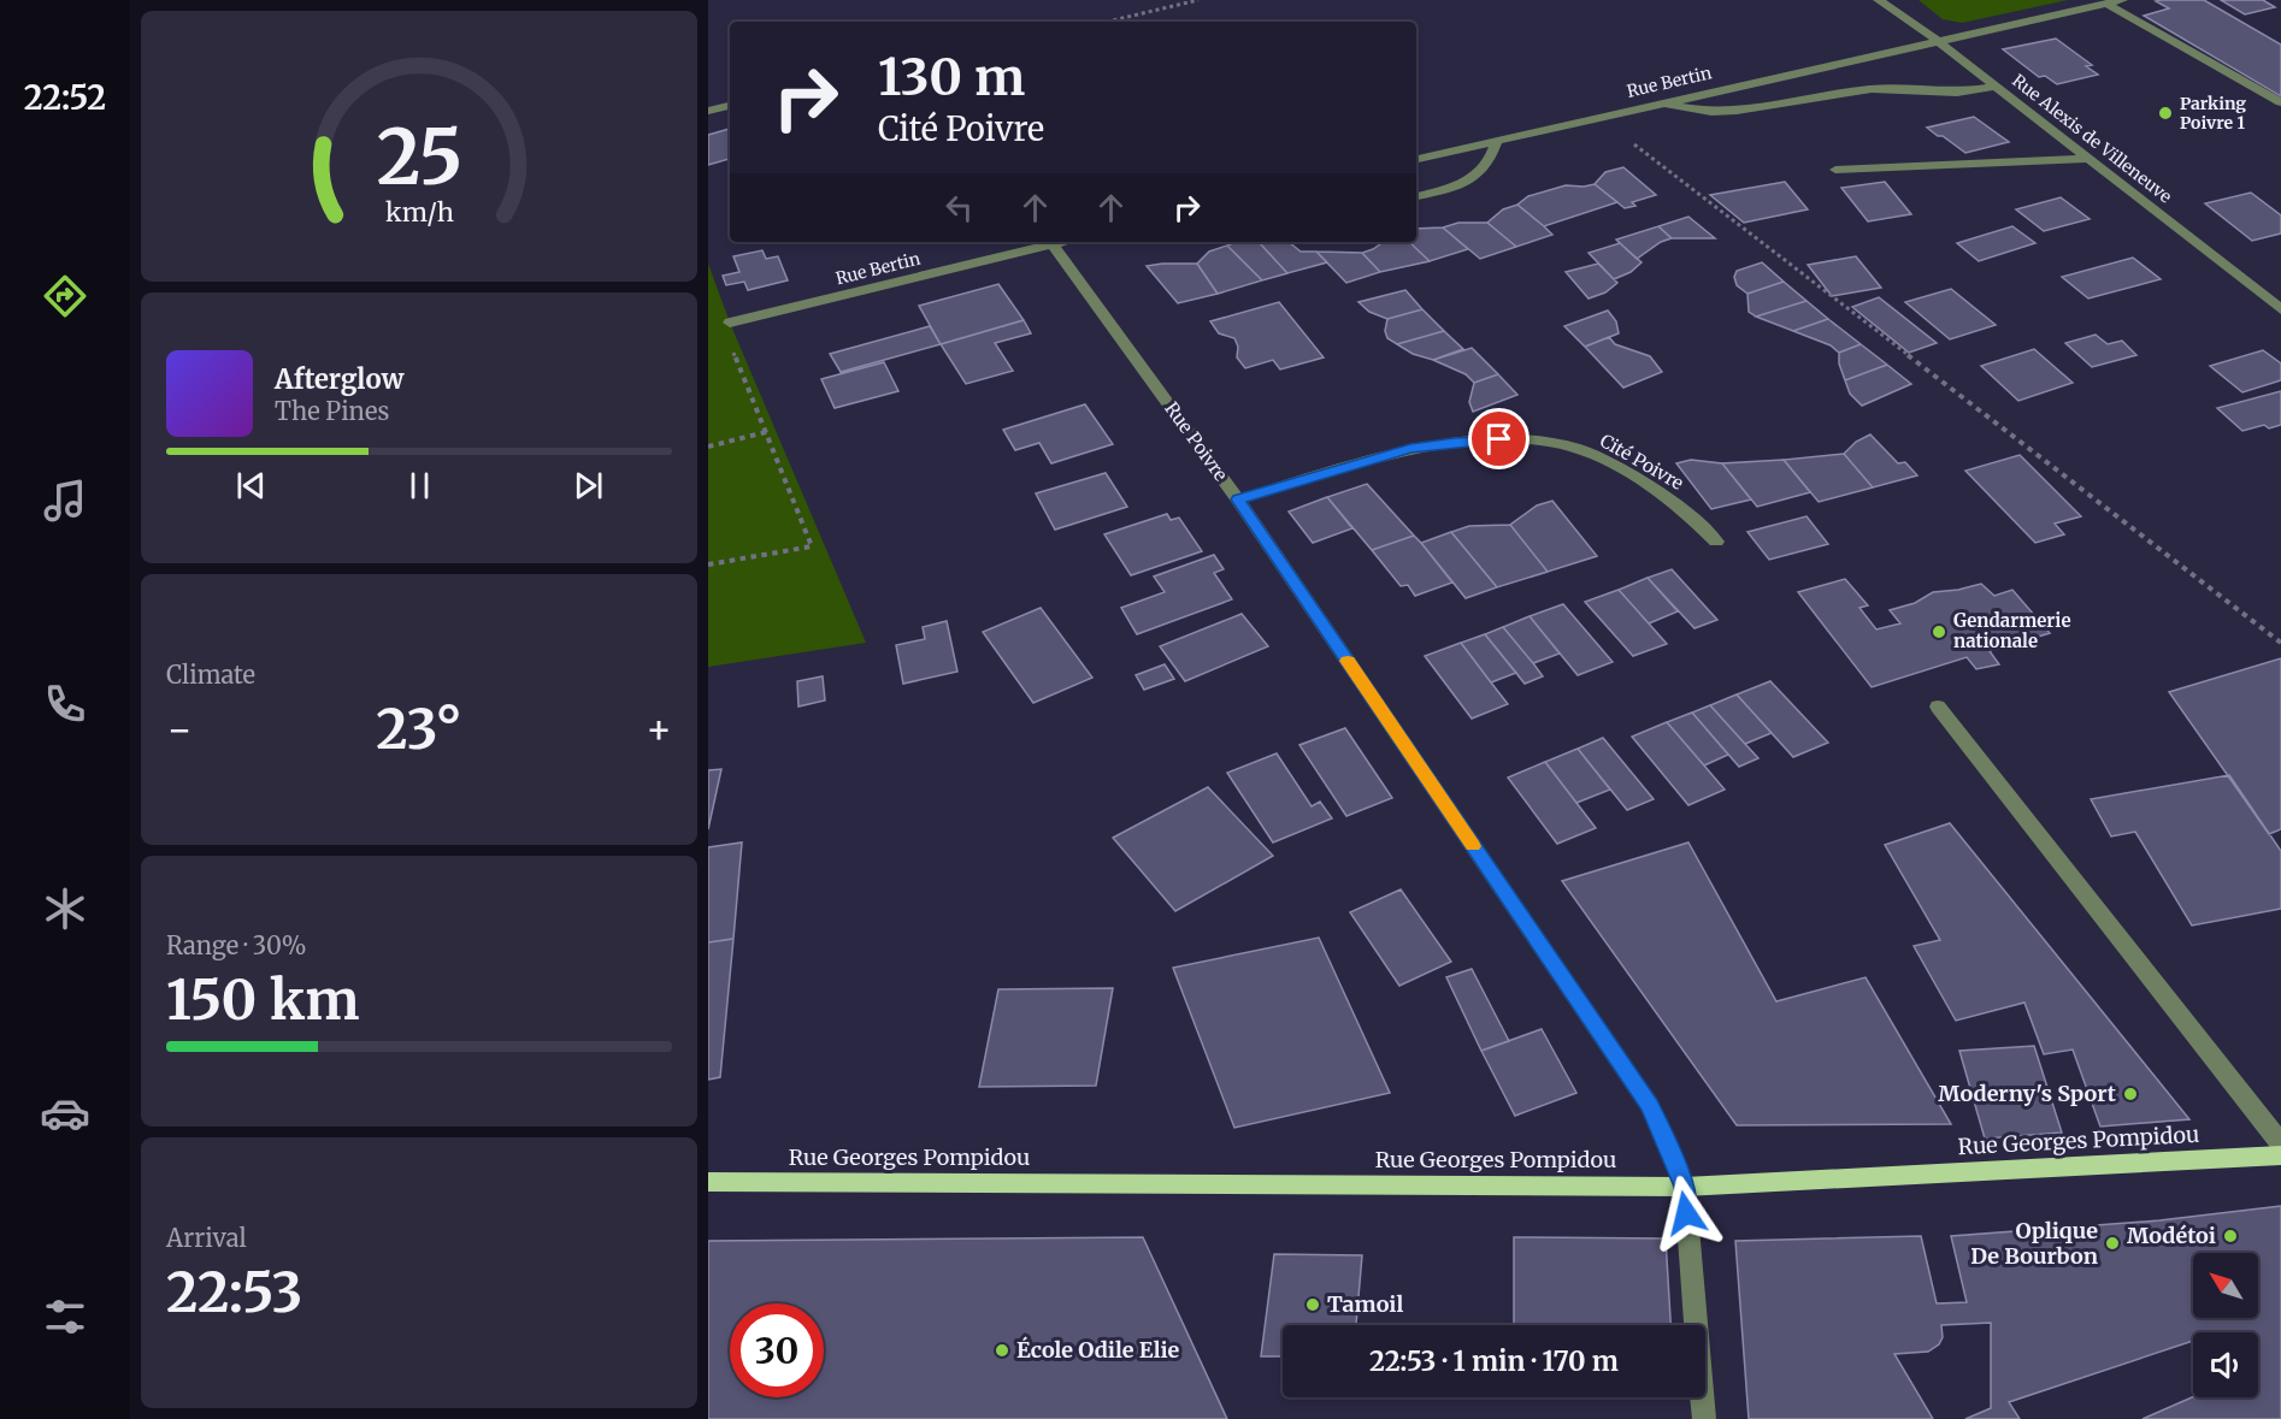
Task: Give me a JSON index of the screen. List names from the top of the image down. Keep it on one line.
{"streets":{"main road":["Rue Georges Pompidou"],"street":["Rue Bertin","Rue Alexis de Villeneuve","Rue Poivre","Cité Poivre"]},"crossings":[["Rue Bertin","Rue Alexis de Villeneuve"],["Rue Poivre","Cité Poivre"],["Rue Poivre","Rue Georges Pompidou"]],"places":["Parking Poivre 1","Gendarmerie nationale","Moderny's Sport","Modétoi","Oplique De Bourbon","Tamoil","École Odile Elie"],"north":"top left","page":{"tabs":"22:52","turn":["130 m","Cité Poivre"],"song":["Afterglow","The Pines"],"tile":["Climate",["Range · 30%","150 km"],["Arrival","22:53"]],"heat":["−","23°","+"],"limit":"30","trip":"22:53 · 1 min · 170 m","gauge":["25","km/h"]}}
